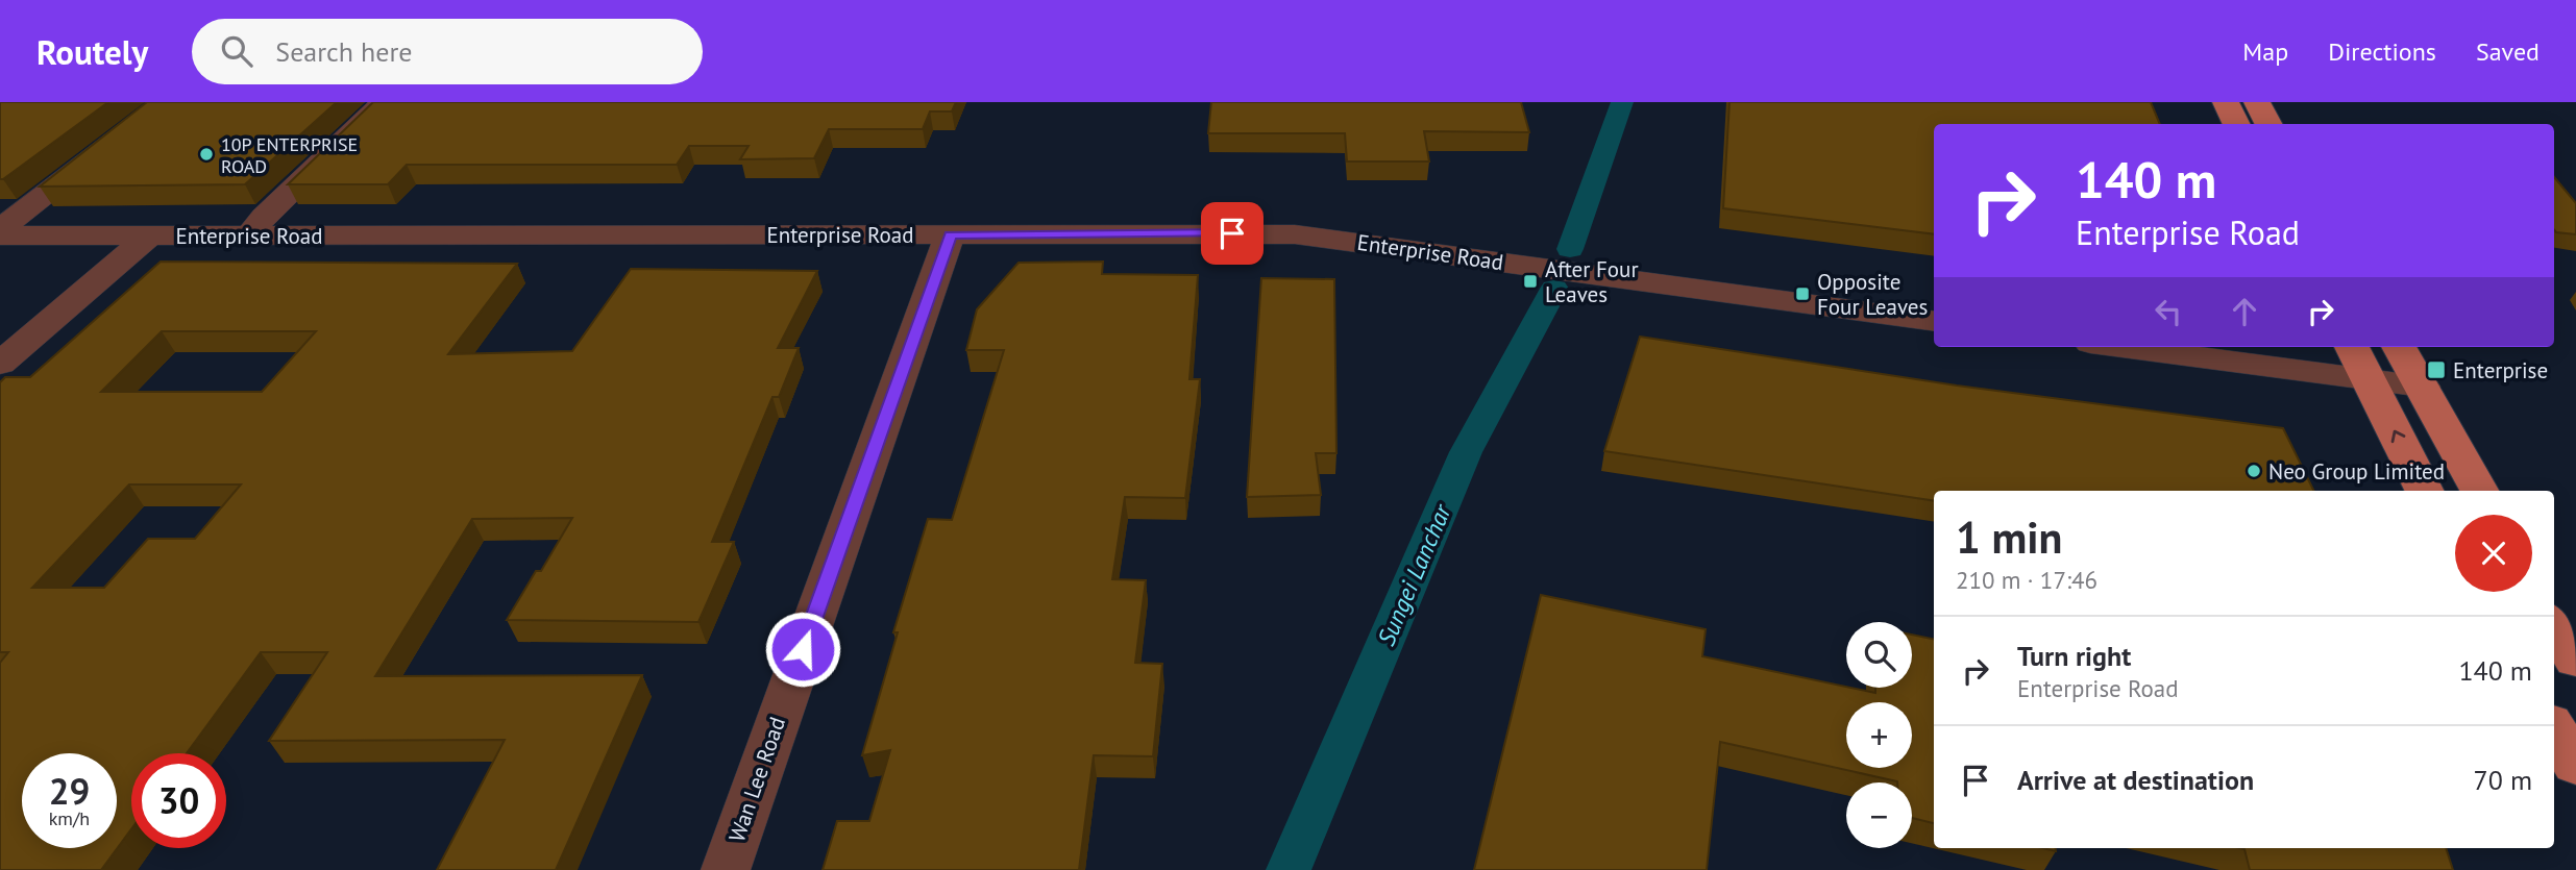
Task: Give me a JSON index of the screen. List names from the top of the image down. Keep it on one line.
{"streets":{"street":["Enterprise Road","Wan Lee Road"]},"crossings":[["Enterprise Road","Wan Lee Road"]],"water":["Sungei Lanchar"],"places":{"other":["10P ENTERPRISE ROAD","Neo Group Limited"],"transit":["After Four Leaves","Opposite Four Leaves","Enterprise"]},"page":{"header":"Routely","search":"Search here","nav":["Map","Directions","Saved"],"turn":["140 m","Enterprise Road"],"heading":["1 min","210 m · 17:46"],"list":[{"name":"Turn right","note":"Enterprise Road","value":"140 m"},{"name":"Arrive at destination","value":"70 m"}],"map_buttons":["+","−"],"speed":"29 km/h","limit":"30"}}
